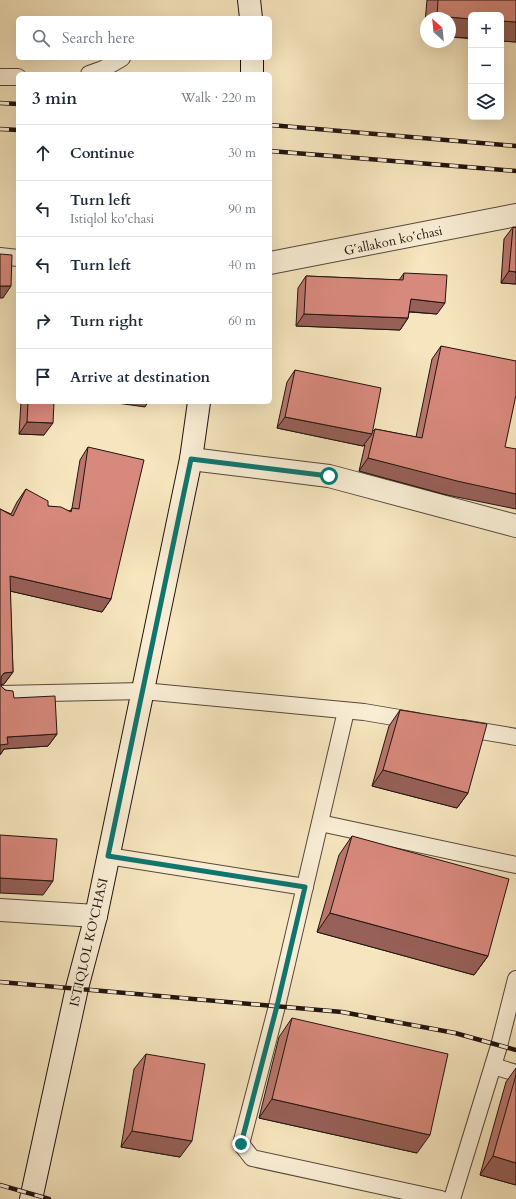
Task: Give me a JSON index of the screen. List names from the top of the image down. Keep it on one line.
{"streets":{"main road":["Gʻallakon koʻchasi","ISTIQLOL KO'CHASI"]},"north":"top left","page":{"map_buttons":["+","−"],"search":"Search here","heading":["3 min","Walk · 220 m"],"list":[["Continue","30 m"],["Turn left","Istiqlol ko'chasi","90 m"],["Turn left","40 m"],["Turn right","60 m"],"Arrive at destination"]}}
